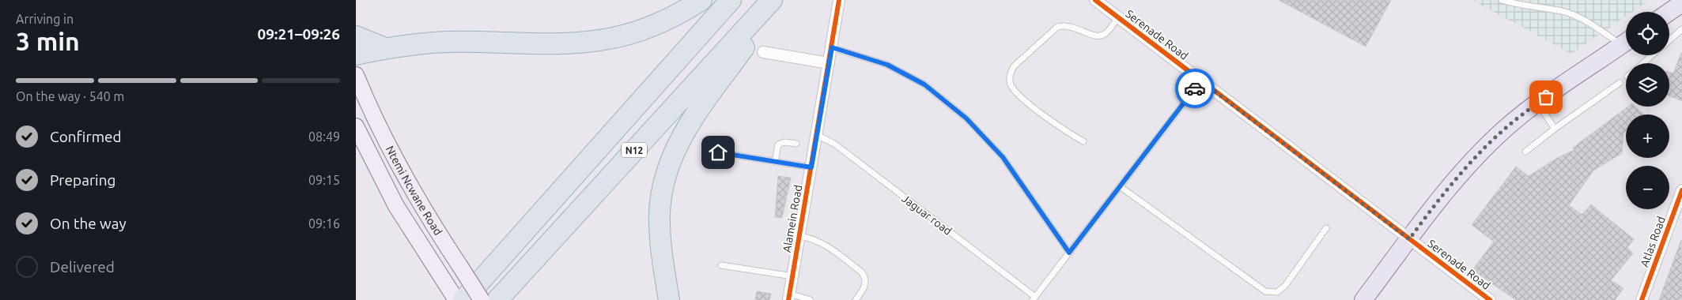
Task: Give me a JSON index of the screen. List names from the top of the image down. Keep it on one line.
{"streets":{"highway":["N12"],"main road":["Ntemi Ncwane Road"],"street":["Serenade Road","Alamein Road","Atlas Road"],"lane":["Jaguar road"]},"crossings":[["Jaguar road","Alamein Road"]],"page":{"heading":["3 min","Arriving in","09:21–09:26"],"map_buttons":["+","−"],"bar":"On the way · 540 m","list":[["Confirmed","08:49"],["Preparing","09:15"],["On the way","09:16"],"Delivered"]}}
